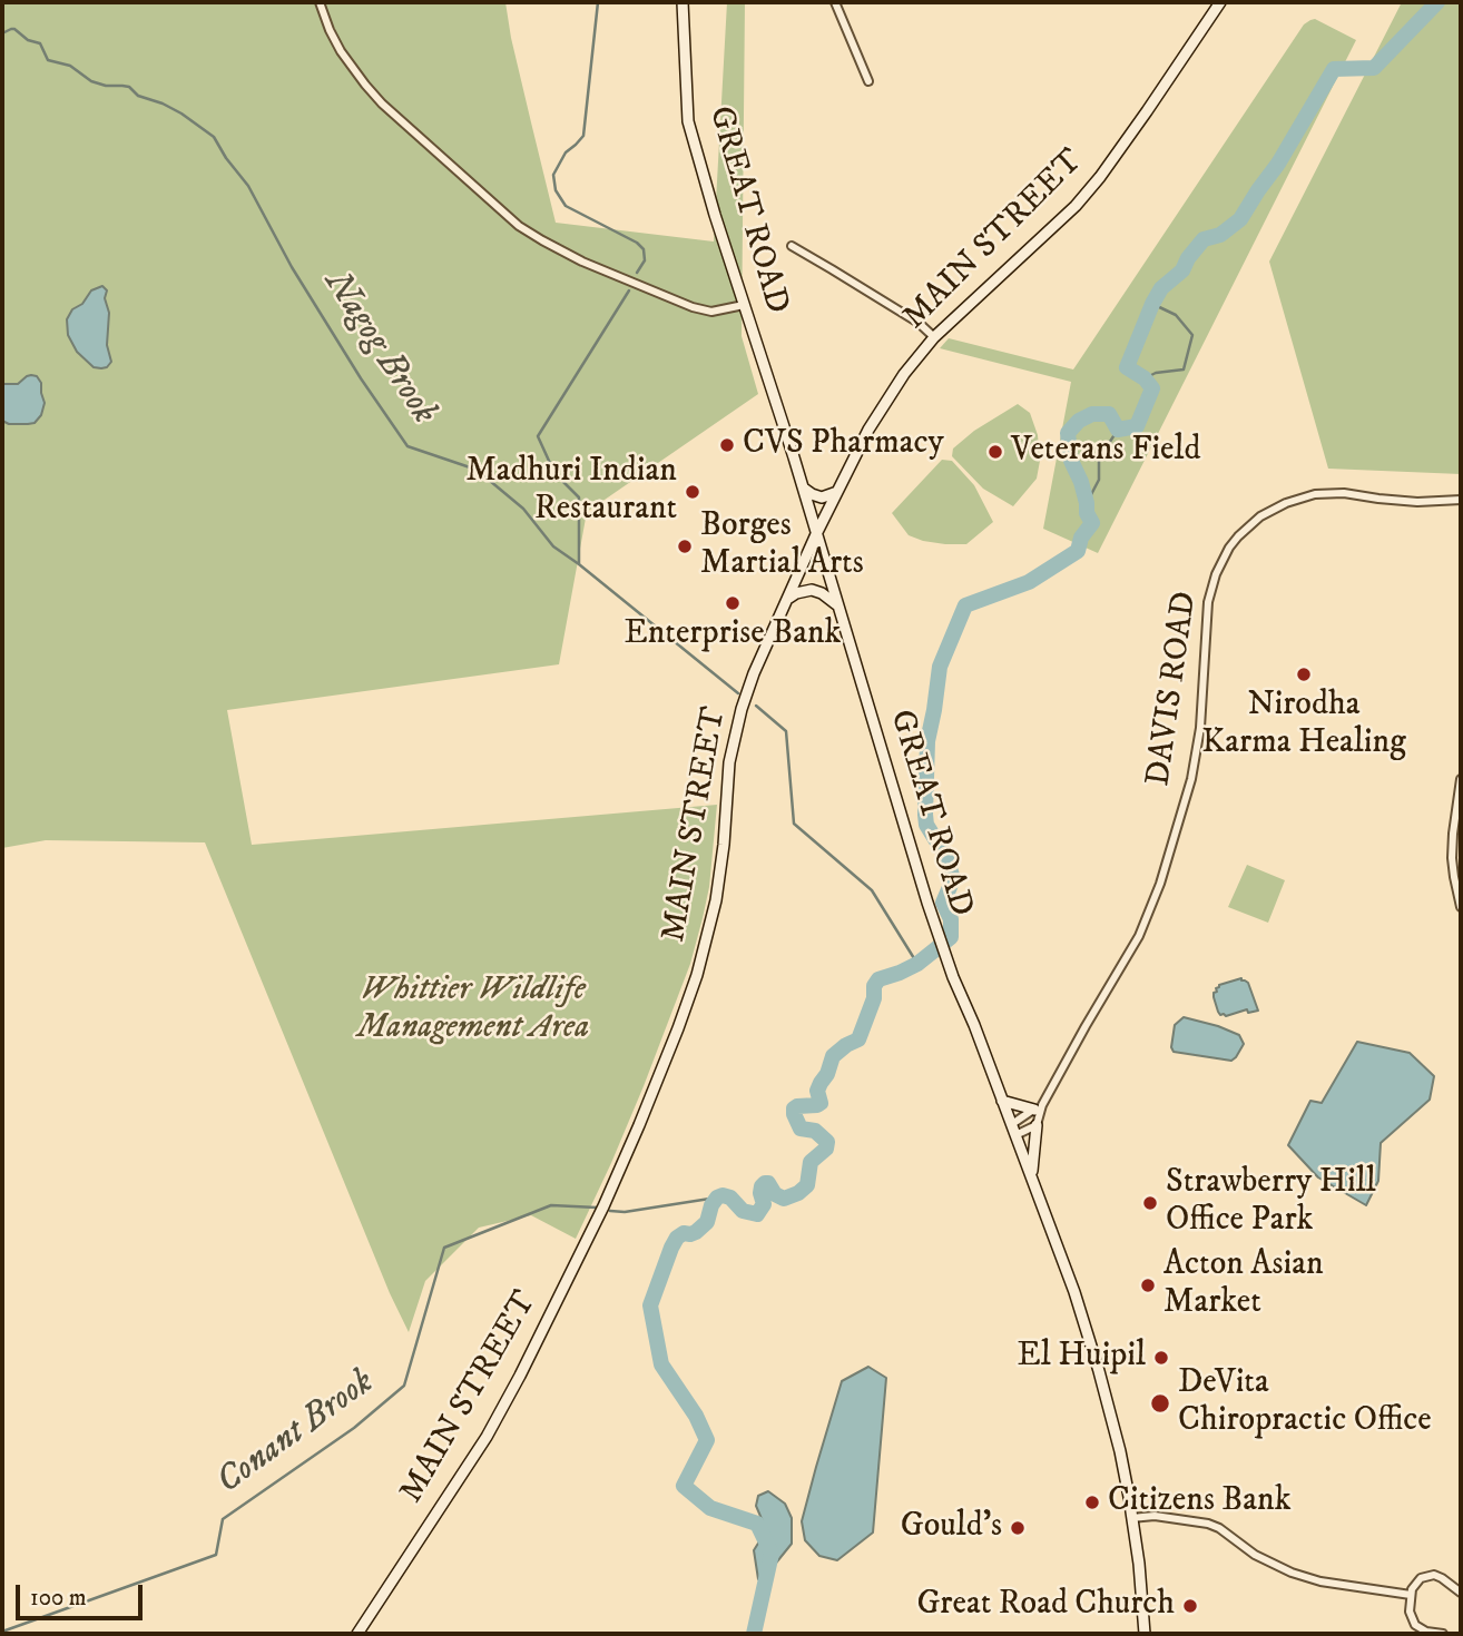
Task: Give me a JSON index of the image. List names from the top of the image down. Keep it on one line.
{"streets":{"main road":["GREAT ROAD","MAIN STREET"],"street":["DAVIS ROAD"]},"crossings":[["GREAT ROAD","MAIN STREET"],["GREAT ROAD","DAVIS ROAD"]],"water":["Nagog Brook","Conant Brook"],"parks":["Whittier Wildlife Management Area"],"places":["CVS Pharmacy","Veterans Field","Madhuri Indian Restaurant","Borges Martial Arts","Enterprise Bank","Nirodha Karma Healing","Strawberry Hill Office Park","Acton Asian Market","El Huipil","DeVita Chiropractic Office","Citizens Bank","Gould's","Great Road Church"],"scale_bar":"100 m"}
